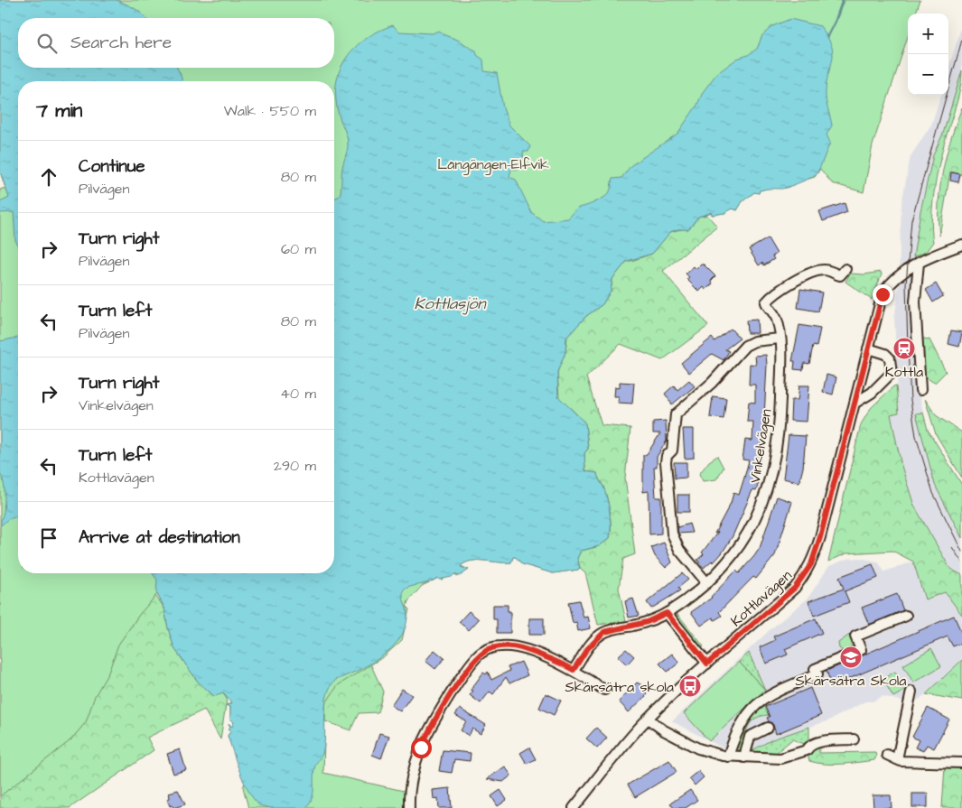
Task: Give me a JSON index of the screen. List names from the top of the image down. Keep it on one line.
{"streets":{"street":["Vinkelvägen","Kottlavägen"]},"water":["Kottlasjön"],"parks":["Långängen-Elfvik"],"places":{"station":["Kottla"],"school or university":["Skärsätra Skola"],"bus stop":["Skärsätra skola"]},"page":{"map_buttons":["+","−"],"search":"Search here","heading":["7 min","Walk · 550 m"],"list":[["Continue","Pilvägen","80 m"],["Turn right","Pilvägen","60 m"],["Turn left","Pilvägen","80 m"],["Turn right","Vinkelvägen","40 m"],["Turn left","Kottlavägen","290 m"],"Arrive at destination"]}}
